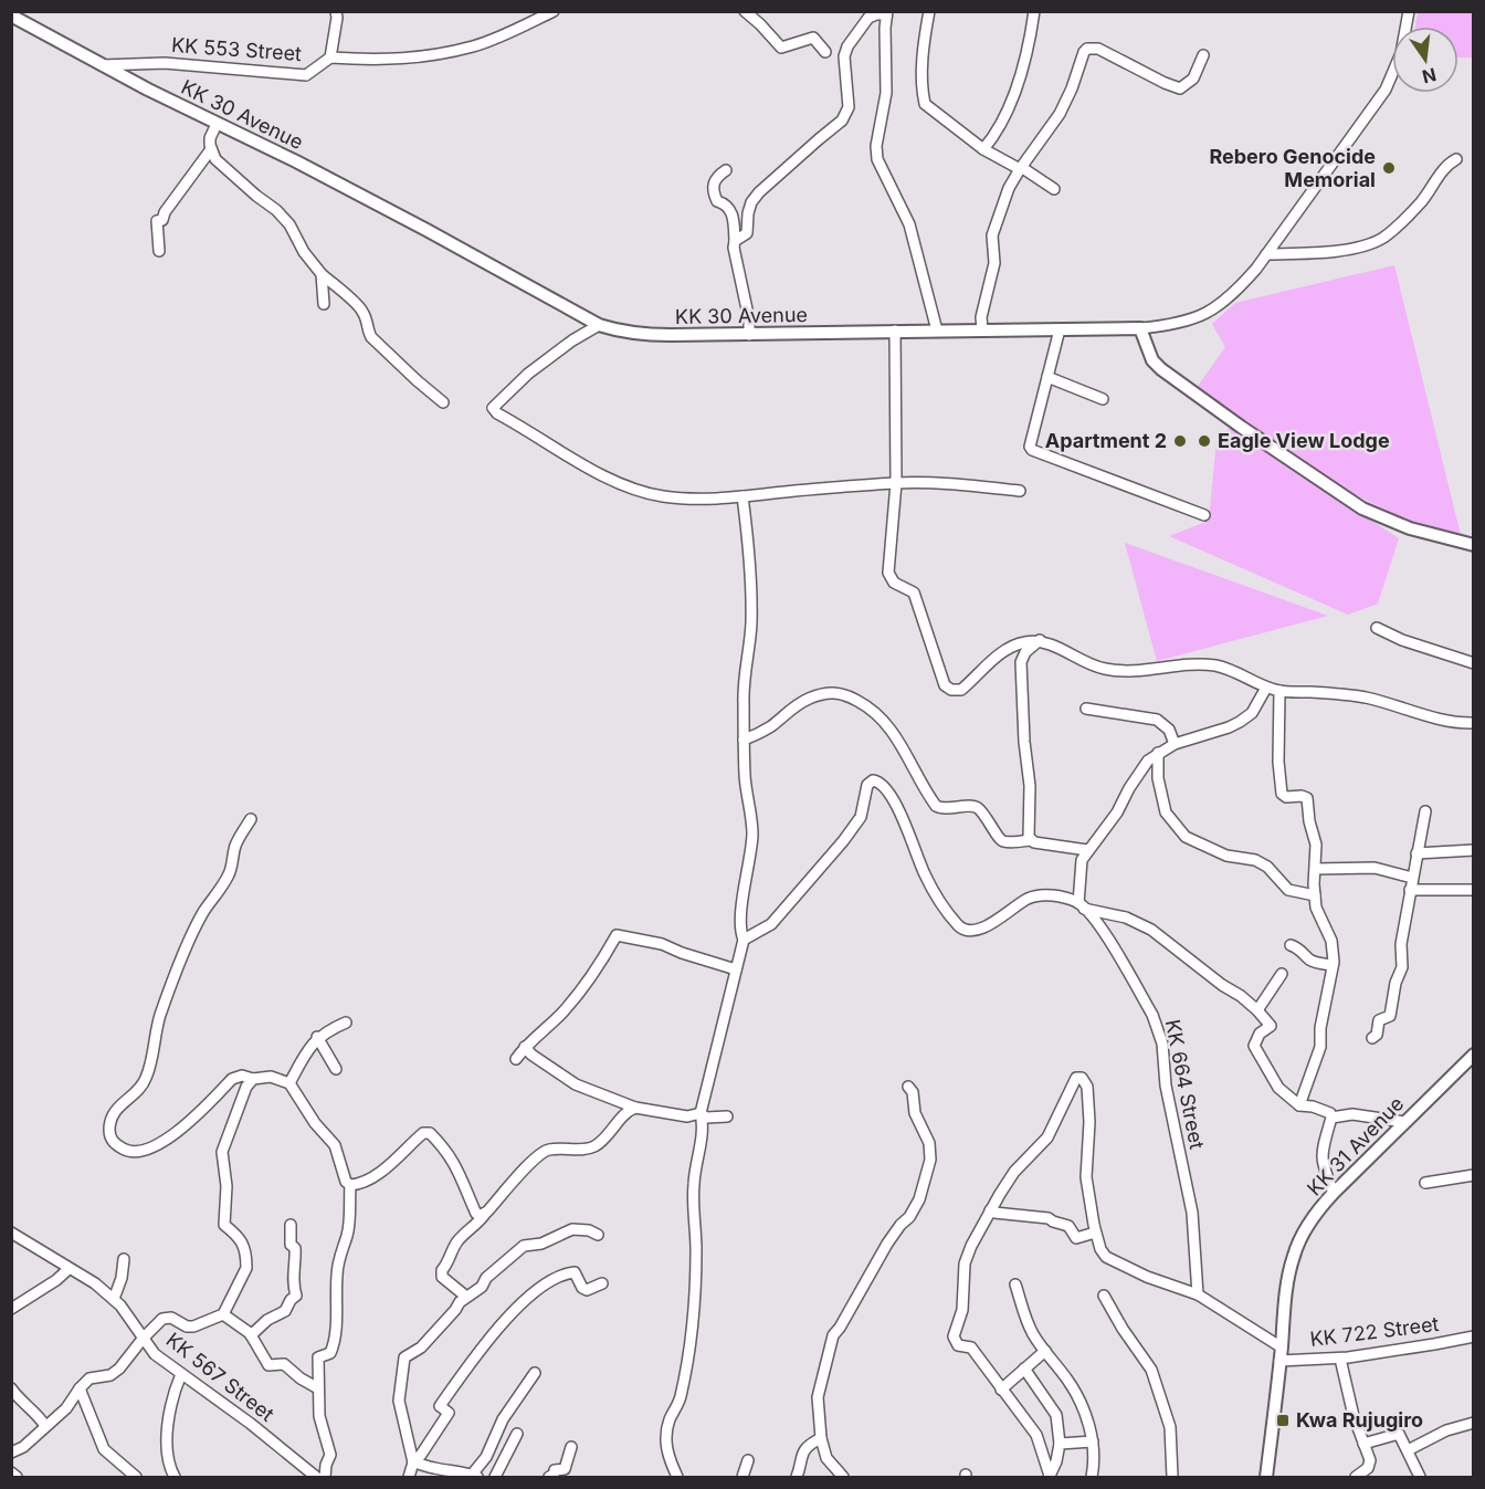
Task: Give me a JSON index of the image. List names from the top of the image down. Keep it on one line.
{"streets":{"main road":["KK 30 Avenue","KK 31 Avenue"],"street":["KK 553 Street","KK 664 Street","KK 722 Street","KK 567 Street"]},"crossings":[["KK 553 Street","KK 30 Avenue"],["KK 31 Avenue","KK 722 Street"]],"places":{"other":["Rebero Genocide Memorial","Apartment 2","Eagle View Lodge"],"transit":["Kwa Rujugiro"]},"north":"bottom"}
